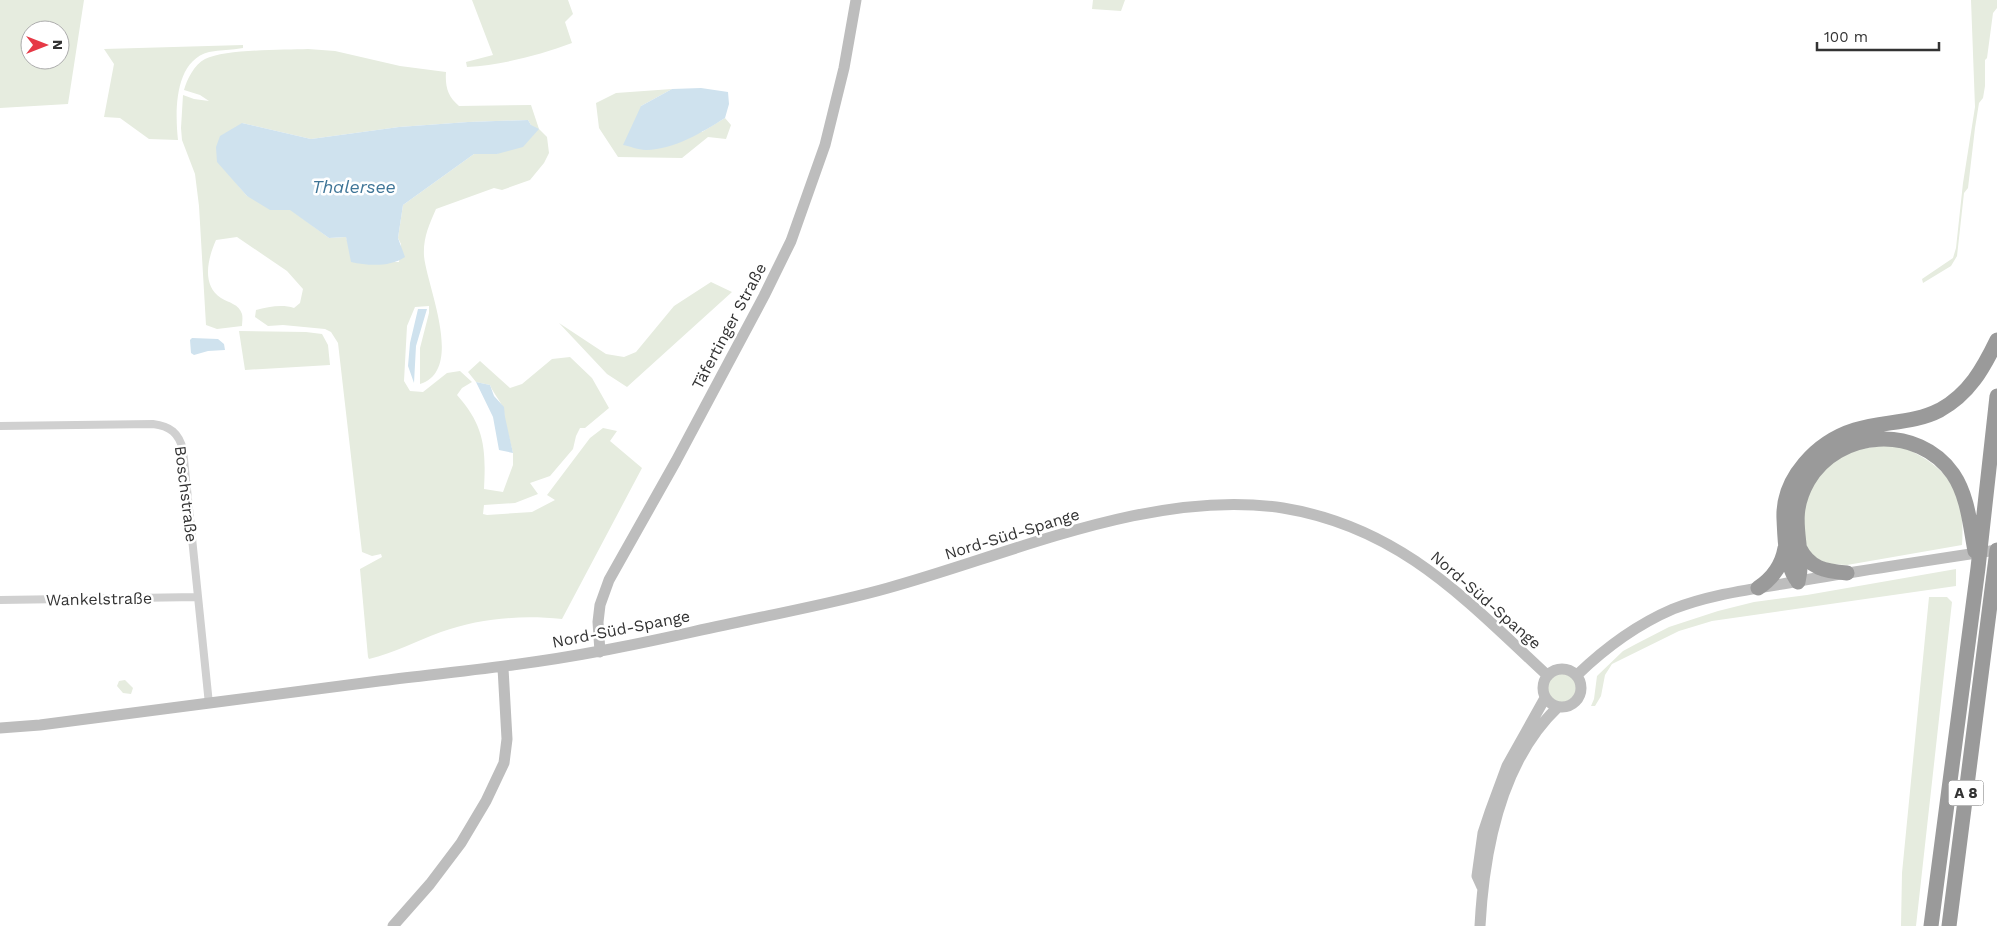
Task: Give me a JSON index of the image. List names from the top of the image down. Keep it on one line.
{"streets":{"highway":["A 8"],"main road":["Täfertinger Straße","Nord-Süd-Spange"],"street":["Boschstraße","Wankelstraße"]},"crossings":[["Täfertinger Straße","Nord-Süd-Spange"],["Boschstraße","Nord-Süd-Spange"],["Boschstraße","Wankelstraße"]],"water":["Thalersee"],"scale_bar":"100 m","north":"right"}
